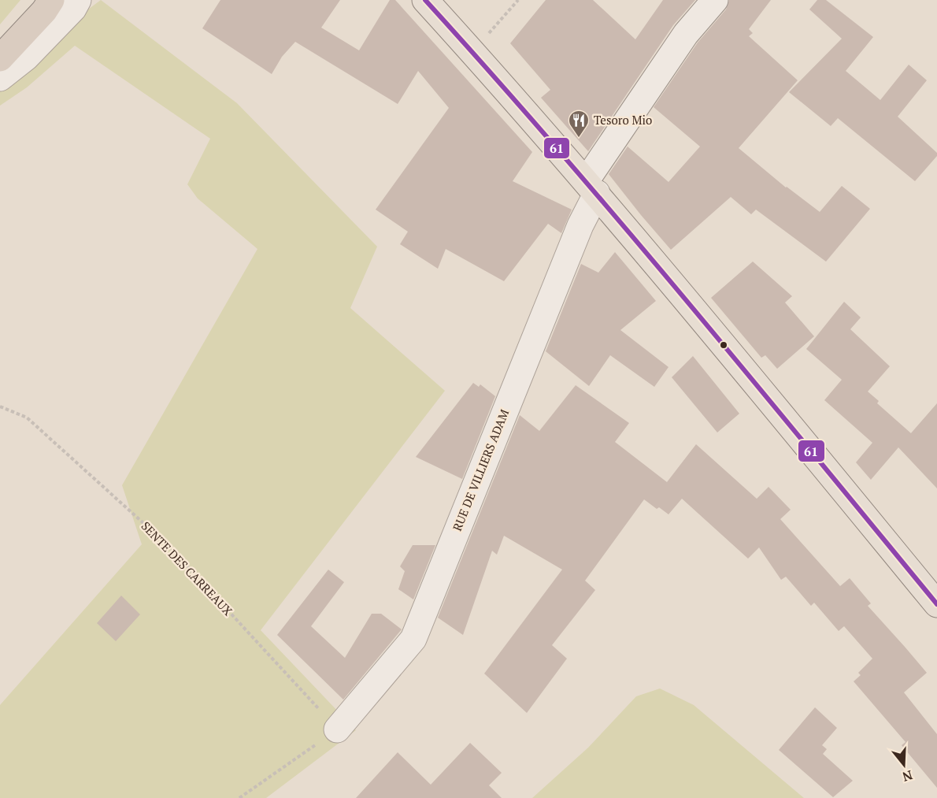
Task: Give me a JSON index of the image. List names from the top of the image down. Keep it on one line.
{"streets":{"street":["RUE DE VILLIERS ADAM"],"path":["SENTE DES CARREAUX"]},"crossings":[["RUE DE VILLIERS ADAM","SENTE DES CARREAUX"]],"places":{"restaurant":["Tesoro Mio"]},"lines":["transit line 61"],"north":"bottom"}
